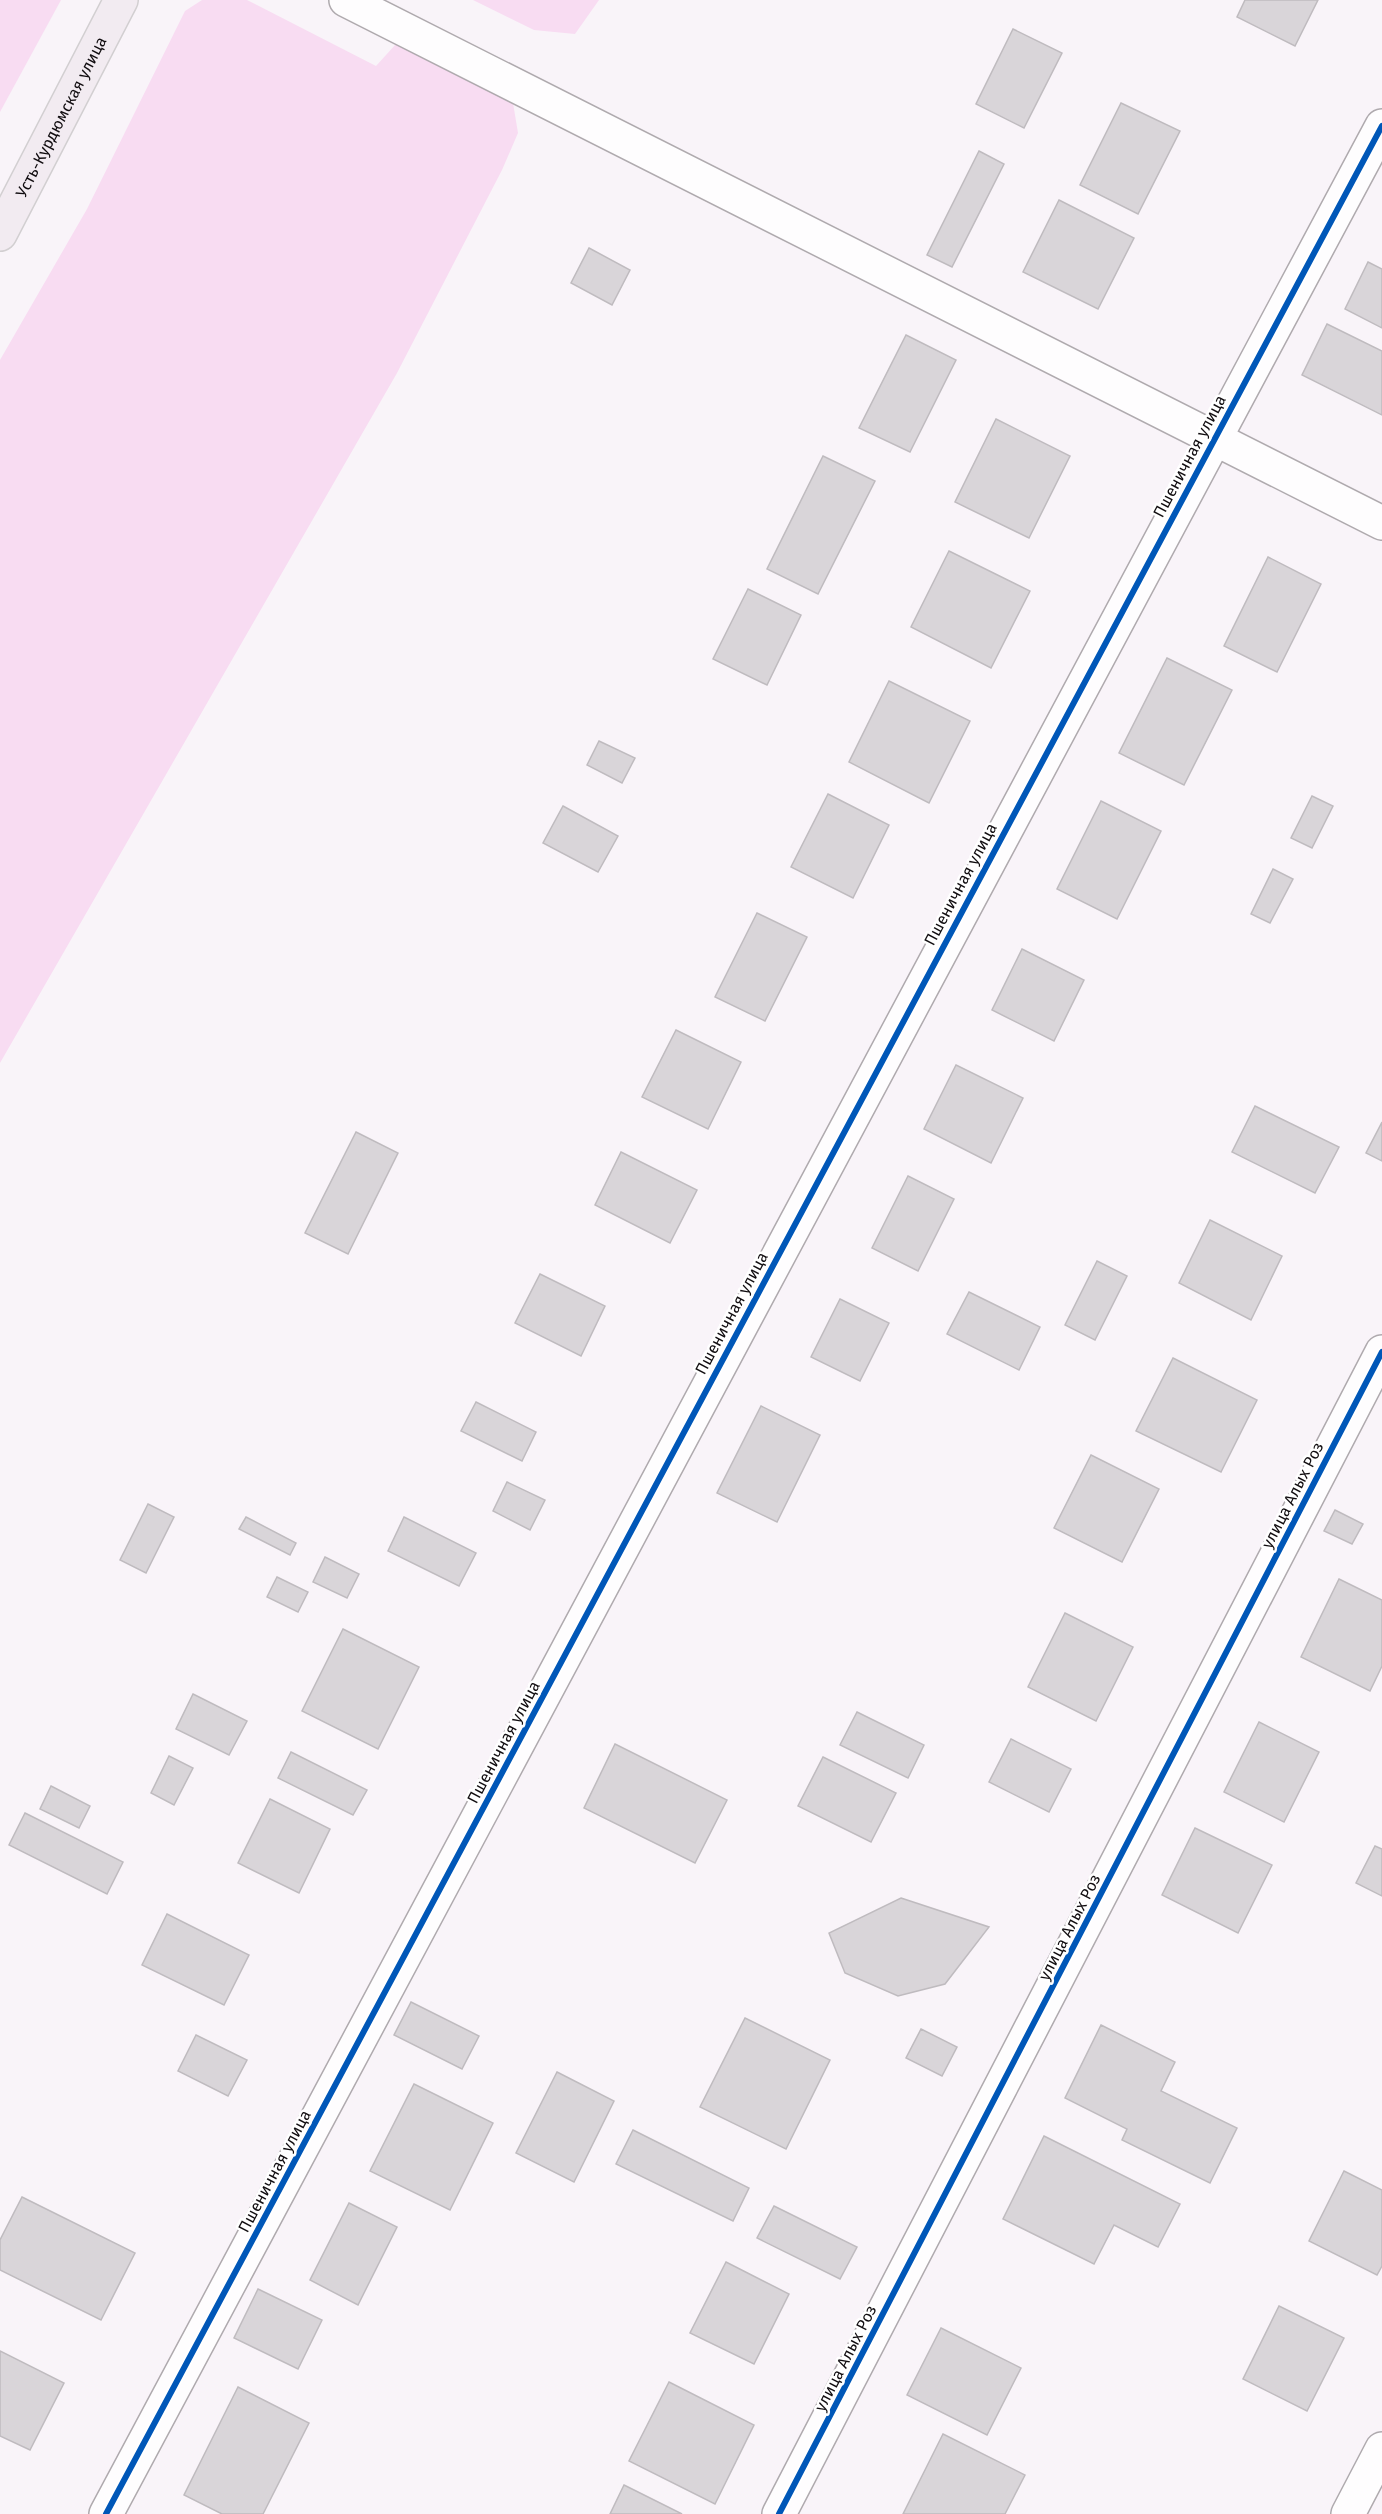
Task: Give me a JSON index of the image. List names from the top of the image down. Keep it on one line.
{"streets":{"main road":["Усть-Курдюмская улица"],"street":["Пшеничная улица","улица Алых Роз"]}}
